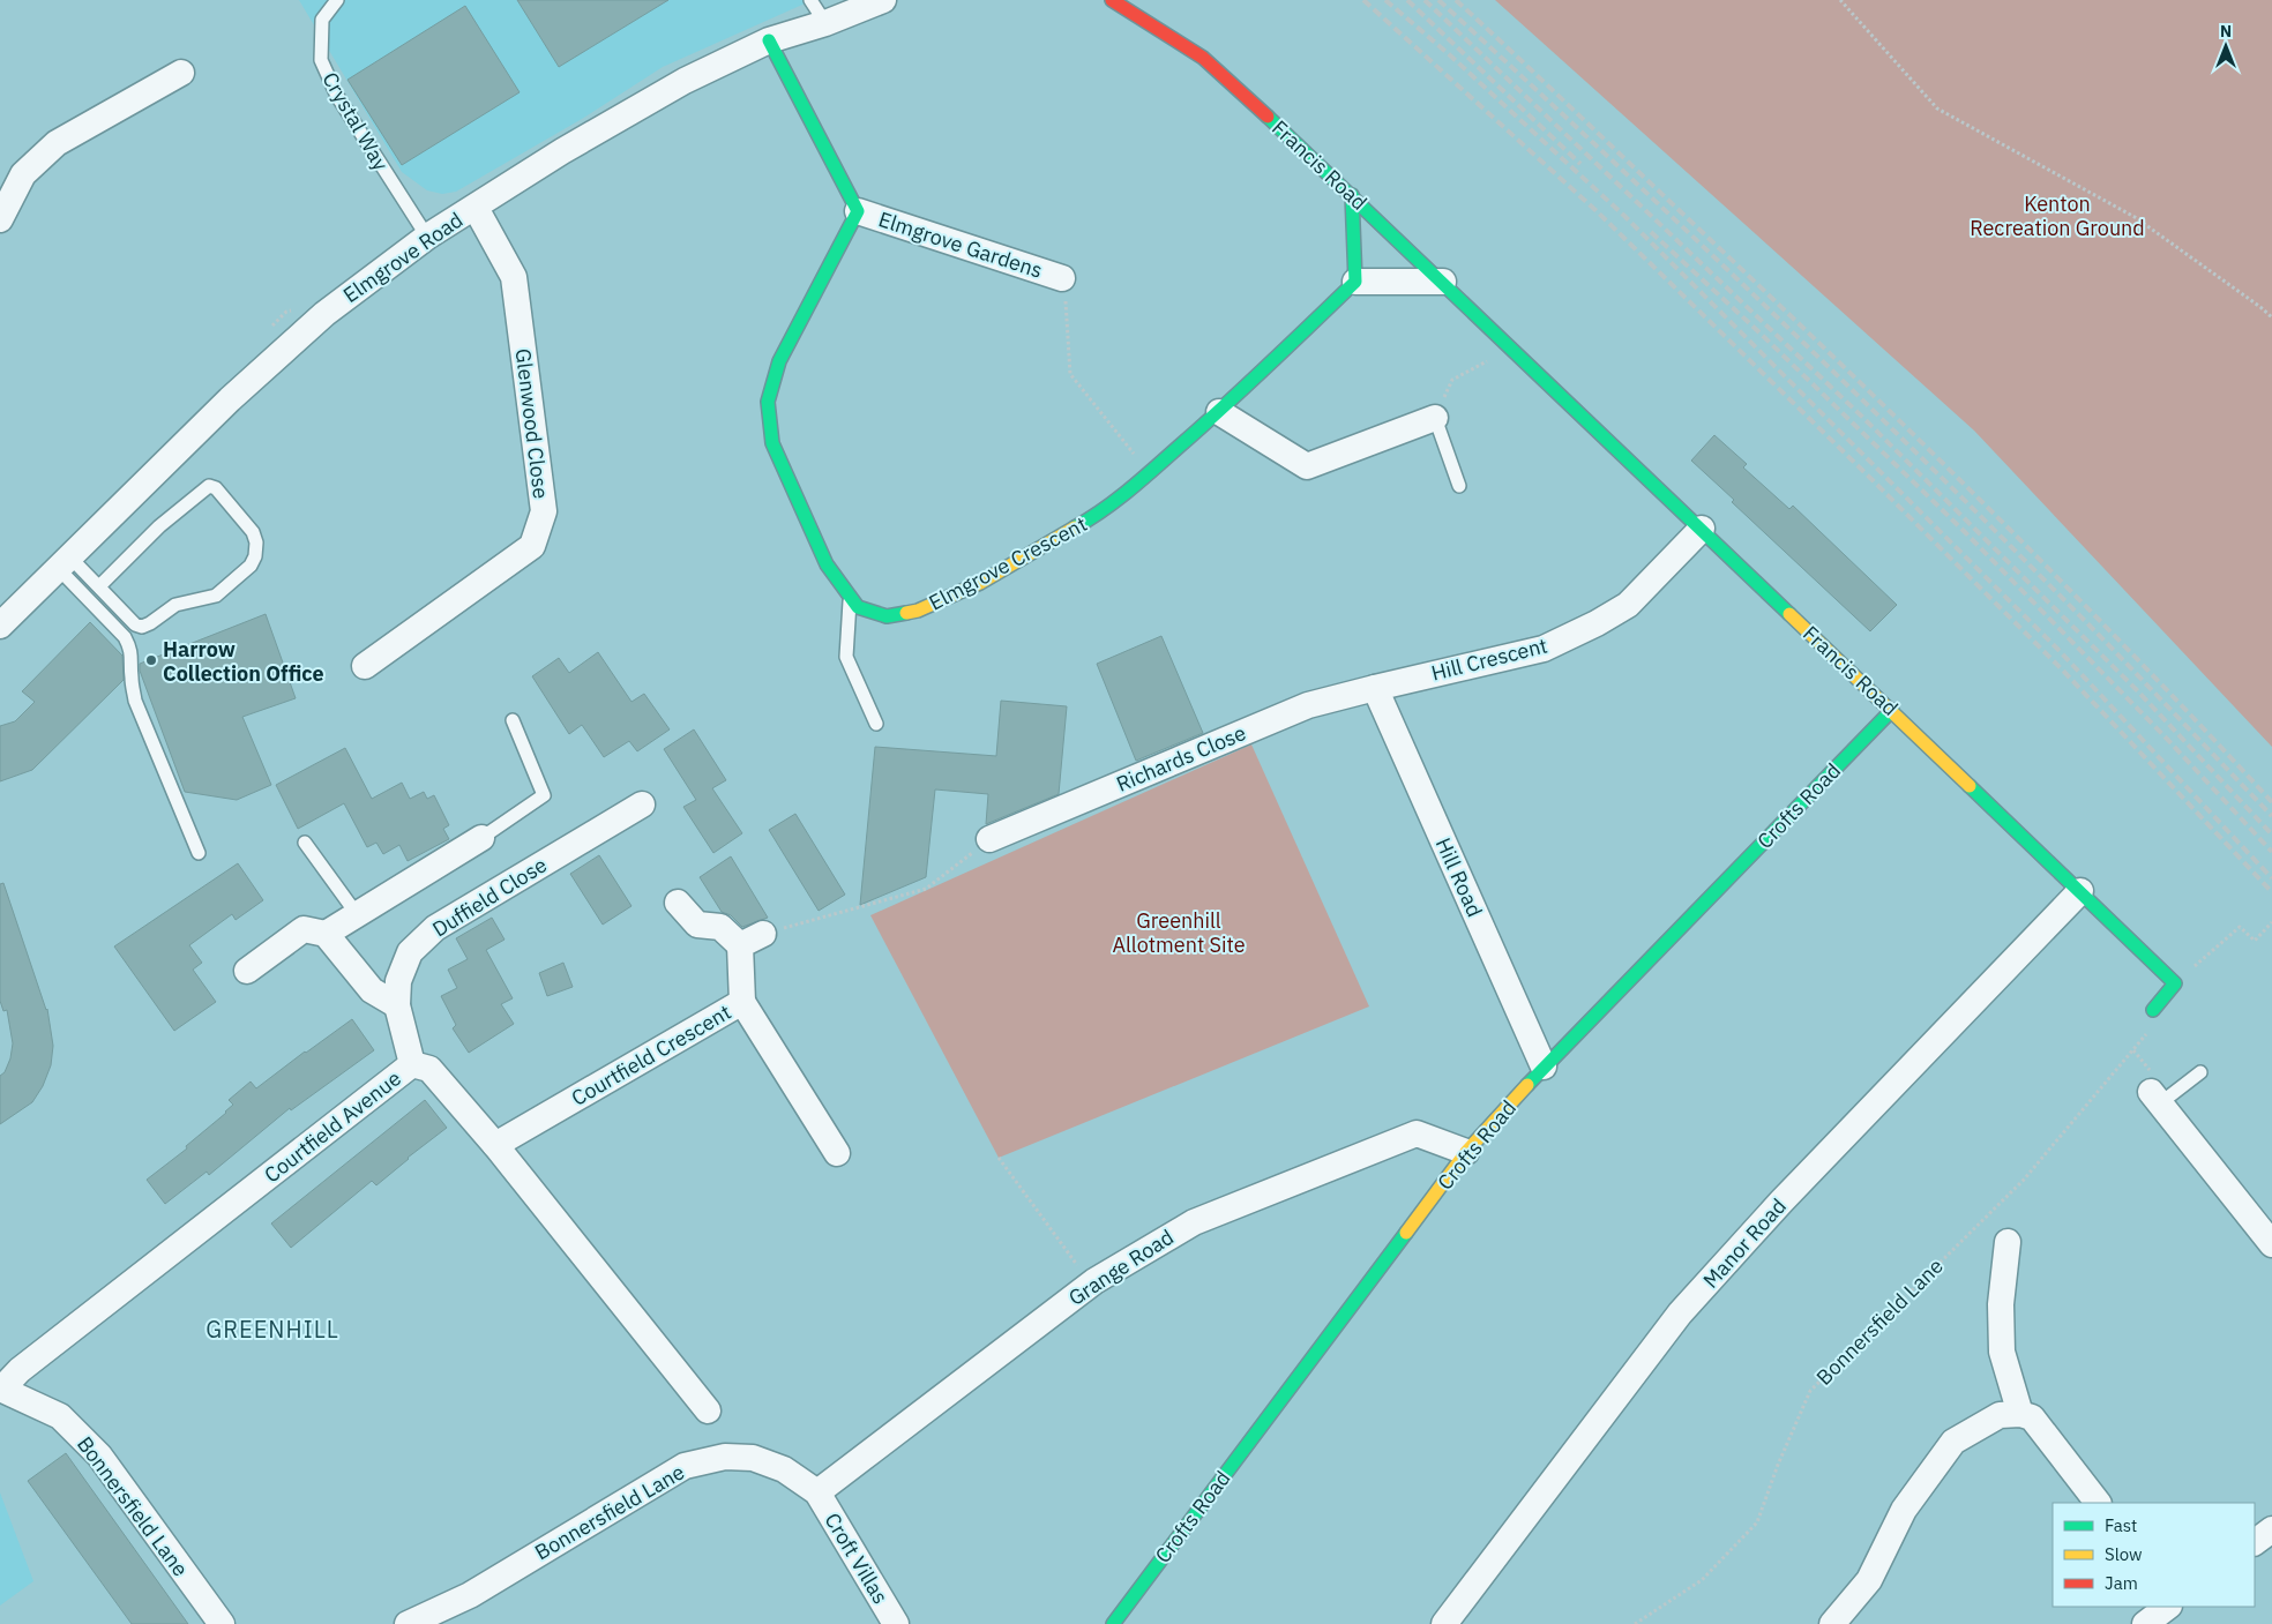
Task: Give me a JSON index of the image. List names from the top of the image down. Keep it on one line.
{"streets":{"street":["Francis Road","Elmgrove Gardens","Elmgrove Road","Glenwood Close","Elmgrove Crescent","Hill Crescent","Richards Close","Crofts Road","Hill Road","Duffield Close","Courtfield Crescent","Courtfield Avenue","Manor Road","Grange Road","Bonnersfield Lane","Croft Villas"],"lane":["Crystal Way"]},"crossings":[["Crystal Way","Elmgrove Road"],["Francis Road","Hill Crescent"],["Francis Road","Crofts Road"],["Francis Road","Manor Road"],["Elmgrove Gardens","Elmgrove Crescent"],["Elmgrove Road","Glenwood Close"],["Hill Crescent","Richards Close"],["Hill Crescent","Hill Road"],["Richards Close","Hill Road"],["Crofts Road","Hill Road"],["Crofts Road","Grange Road"],["Duffield Close","Courtfield Avenue"],["Courtfield Crescent","Courtfield Avenue"],["Courtfield Avenue","Bonnersfield Lane"],["Grange Road","Bonnersfield Lane"],["Grange Road","Croft Villas"],["Bonnersfield Lane","Croft Villas"]],"districts":["GREENHILL"],"parks":["Kenton Recreation Ground","Greenhill Allotment Site"],"places":["Harrow Collection Office"],"legend":["Fast","Slow","Jam"],"north":"top"}
